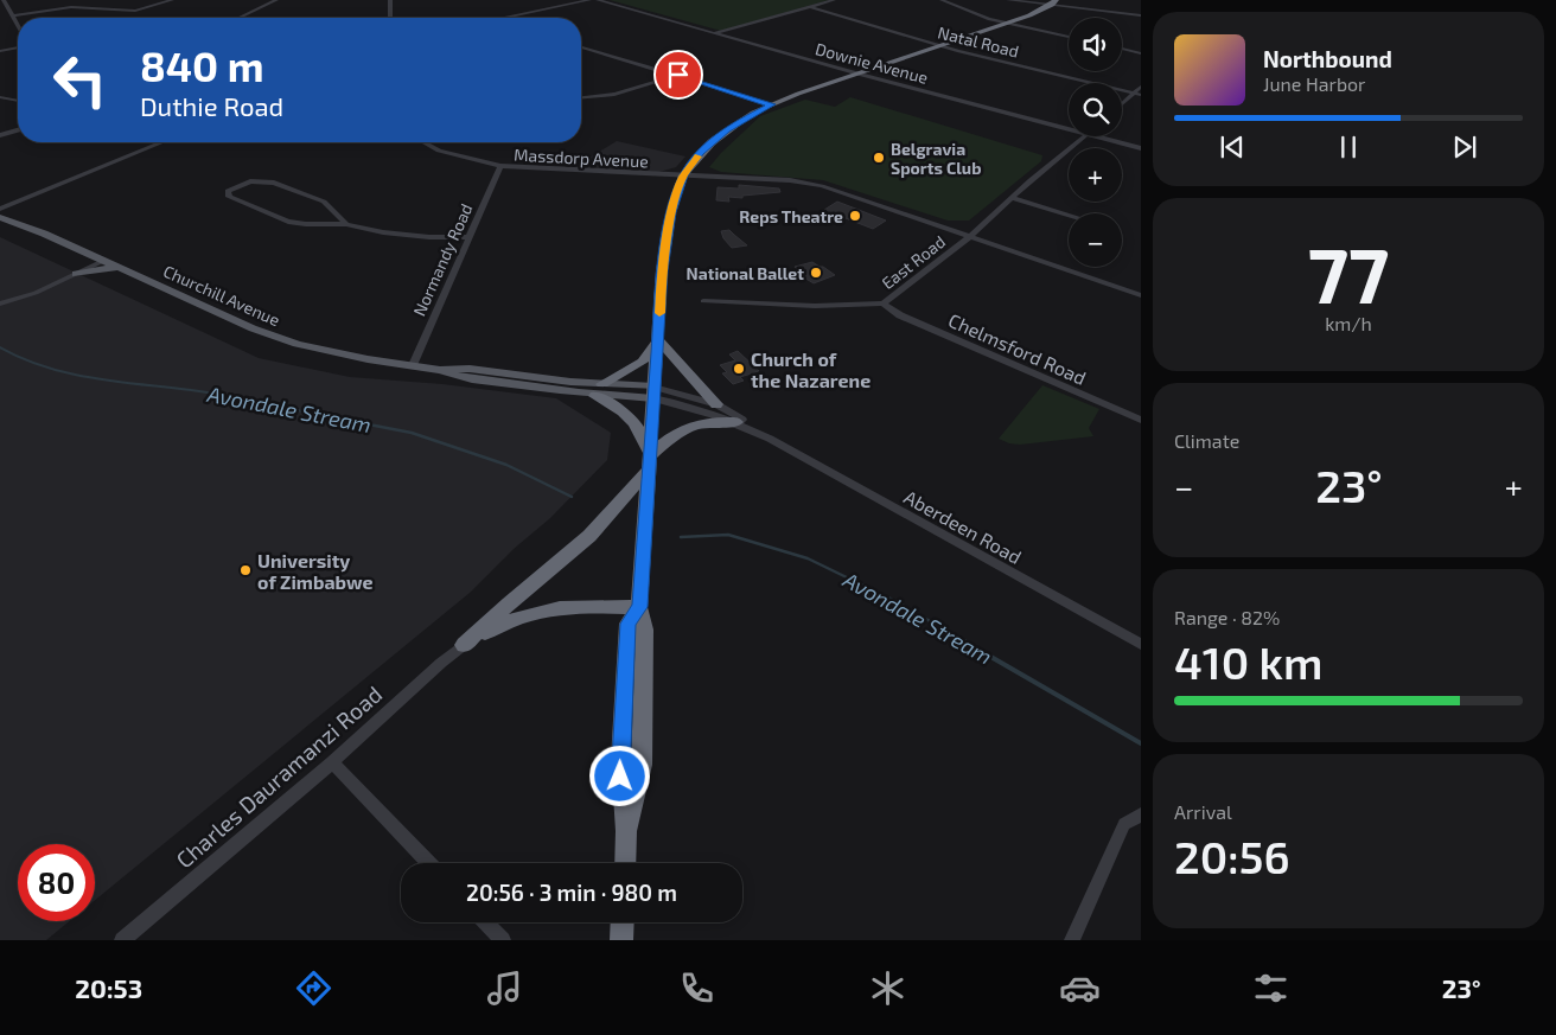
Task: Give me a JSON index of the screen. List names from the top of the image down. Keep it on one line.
{"streets":{"main road":["Churchill Avenue"],"street":["Natal Road","Downie Avenue","Massdorp Avenue","Normandy Road","East Road","Chelmsford Road","Aberdeen Road","Charles Dauramanzi Road"]},"crossings":[["Massdorp Avenue","Normandy Road"],["Massdorp Avenue","East Road"],["Normandy Road","Churchill Avenue"],["East Road","Chelmsford Road"],["Churchill Avenue","Aberdeen Road"]],"water":["Avondale Stream"],"places":["Belgravia Sports Club","Reps Theatre","National Ballet","Church of the Nazarene","University of Zimbabwe"],"page":{"map_buttons":["+","−"],"turn":["840 m","Duthie Road"],"song":["Northbound","June Harbor"],"tile":[["77","km/h"],"Climate",["Range · 82%","410 km"],["Arrival","20:56"]],"heat":["−","23°","+"],"limit":"80","trip":"20:56 · 3 min · 980 m","tabs":["20:53","23°"]}}
